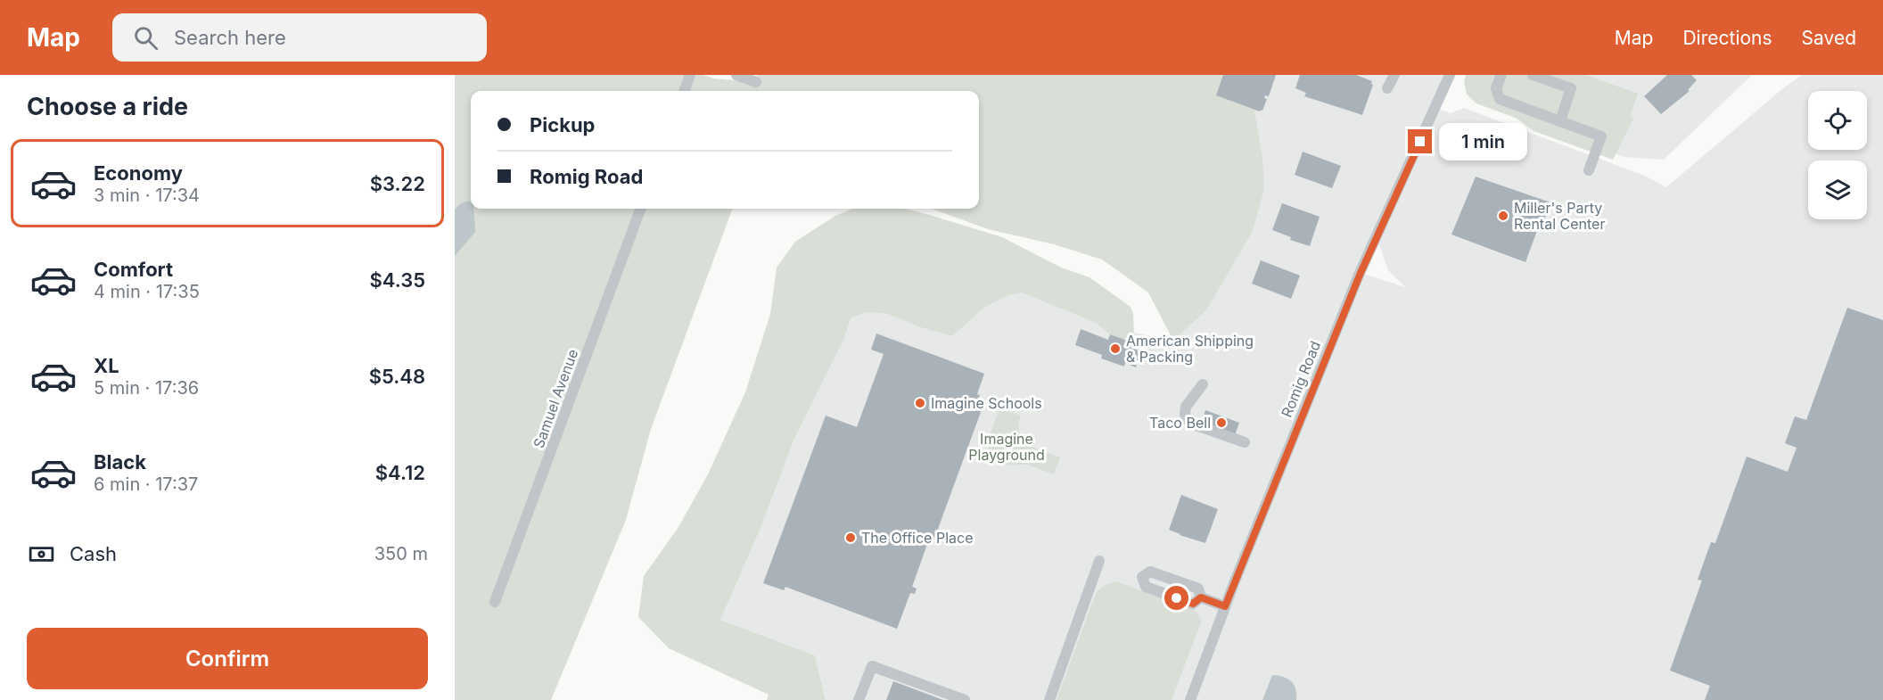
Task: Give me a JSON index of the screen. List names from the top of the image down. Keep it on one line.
{"streets":{"street":["Romig Road","Samuel Avenue"]},"parks":["Imagine Playground"],"places":["Miller's Party Rental Center","American Shipping & Packing","Imagine Schools","Taco Bell","The Office Place"],"page":{"header":"Map","search":"Search here","nav":["Map","Directions","Saved"],"heading":"Choose a ride","banner":["Pickup","Romig Road"],"bubble":"1 min","list":[{"name":"Economy","note":"3 min · 17:34","value":"$3.22"},{"name":"Comfort","note":"4 min · 17:35","value":"$4.35"},{"name":"XL","note":"5 min · 17:36","value":"$5.48"},{"name":"Black","note":"6 min · 17:37","value":"$4.12"}],"pay":["Cash","350 m"],"buttons":"Confirm"}}
